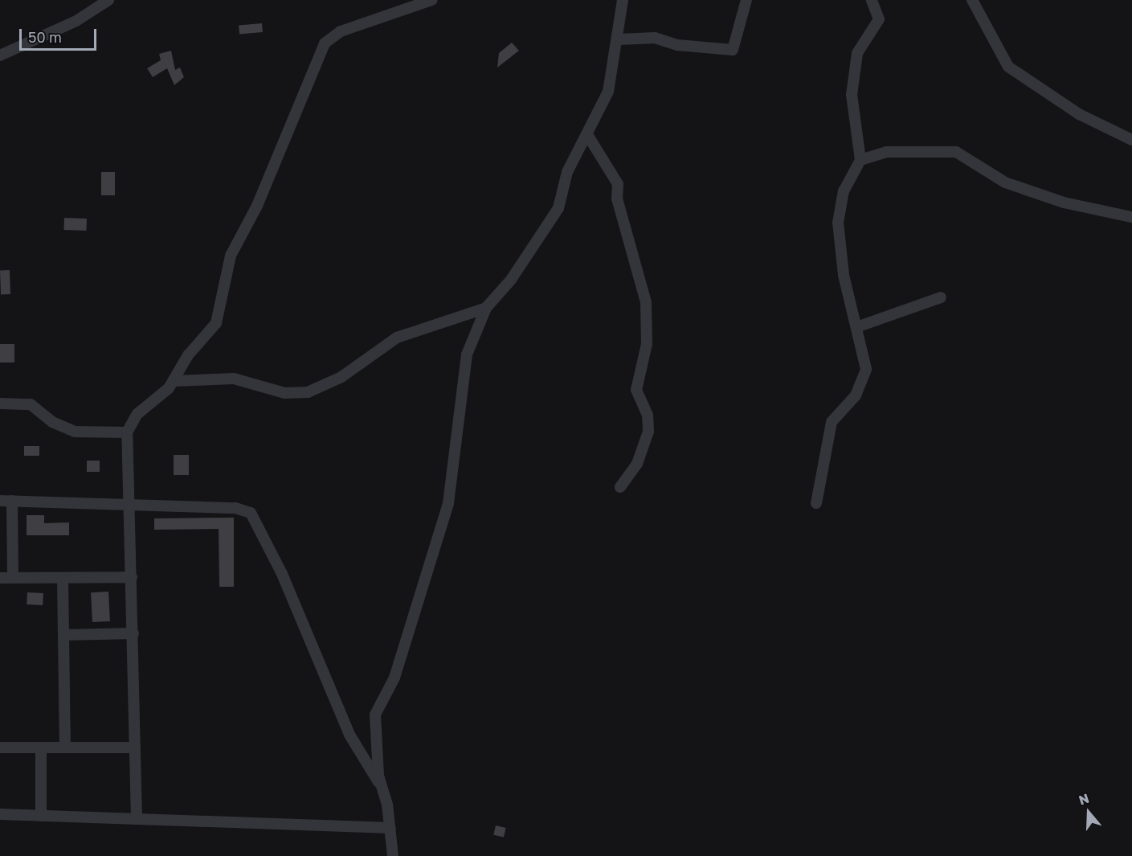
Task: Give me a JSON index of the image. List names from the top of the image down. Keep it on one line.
{"scale_bar":"50 m","north":"top"}
